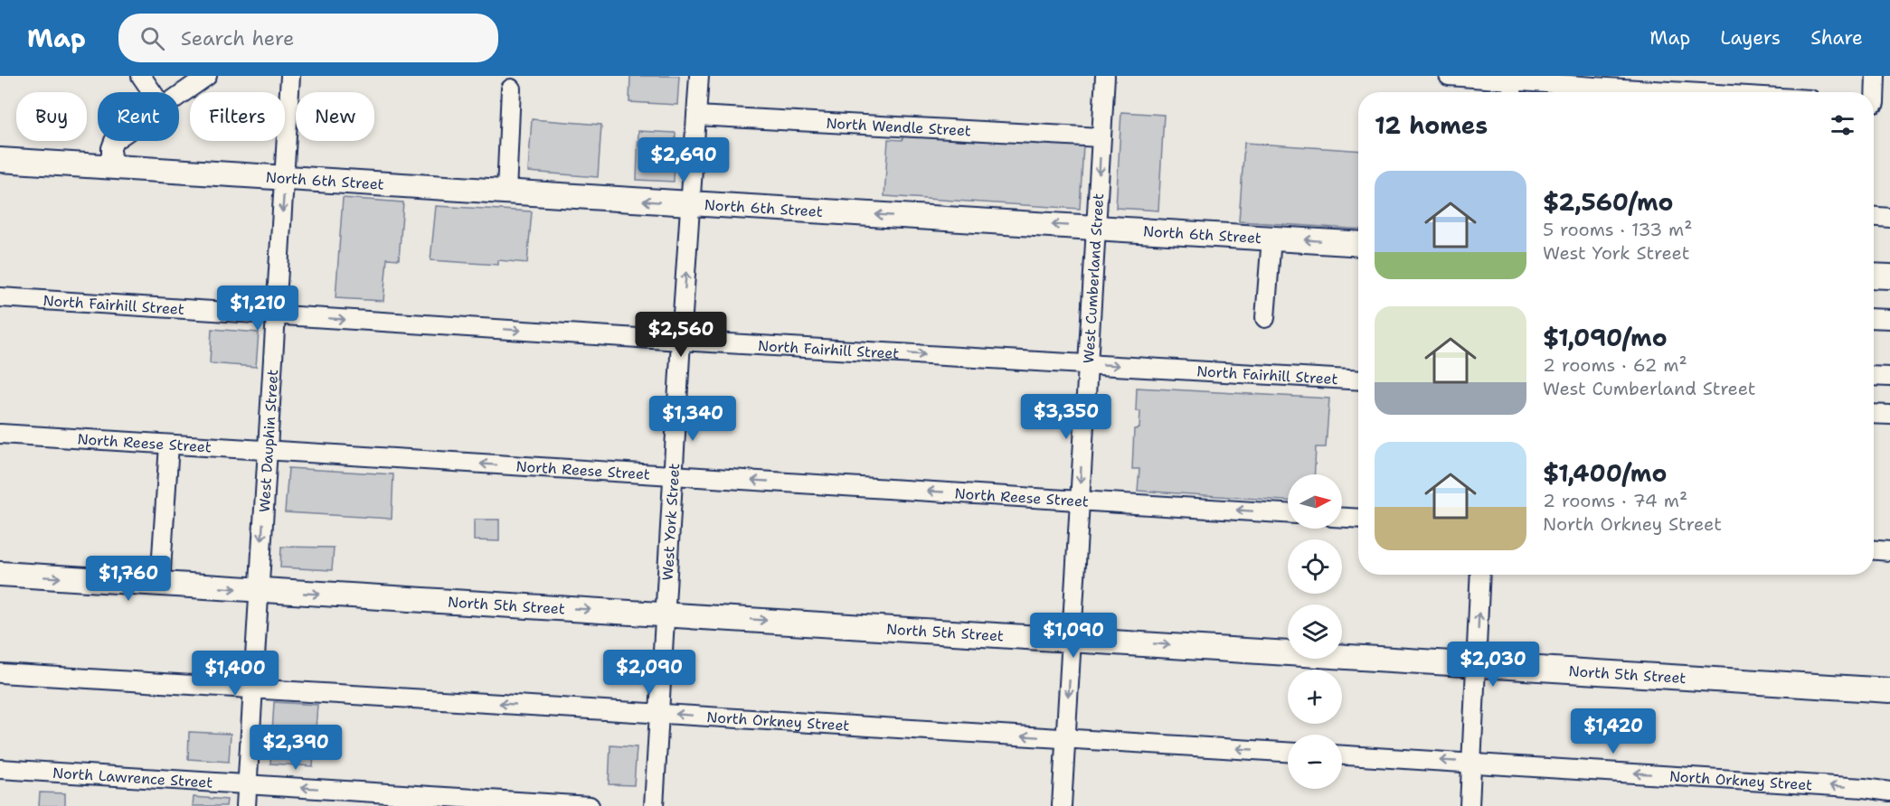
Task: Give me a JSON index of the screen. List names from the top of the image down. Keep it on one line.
{"streets":{"main road":["North 6th Street","North 5th Street"],"street":["North Wendle Street","West Cumberland Street","North Fairhill Street","West Dauphin Street","North Reese Street","West York Street","North Orkney Street","North Lawrence Street"]},"crossings":[["North Wendle Street","West Cumberland Street"],["North Wendle Street","West York Street"],["North 6th Street","West Cumberland Street"],["North 6th Street","West Dauphin Street"],["North 6th Street","West York Street"],["West Cumberland Street","North Fairhill Street"],["West Cumberland Street","North Reese Street"],["West Cumberland Street","North 5th Street"],["West Cumberland Street","North Orkney Street"],["North Fairhill Street","West Dauphin Street"],["North Fairhill Street","West York Street"],["West Dauphin Street","North Reese Street"],["West Dauphin Street","North 5th Street"],["West Dauphin Street","North Orkney Street"],["West Dauphin Street","North Lawrence Street"],["North Reese Street","West York Street"],["West York Street","North 5th Street"],["West York Street","North Orkney Street"]],"one_way":["North 6th Street","West Cumberland Street","North Fairhill Street","North Reese Street","North 5th Street","North Orkney Street","North Lawrence Street"],"north":"right","page":{"header":"Map","search":"Search here","nav":["Map","Layers","Share"],"chip":["Buy","Rent","Filters","New"],"heading":"12 homes","price":["$2,690","$1,210","$2,560","$3,350","$1,340","$1,760","$1,090","$2,030","$2,090","$1,400","$1,420","$2,390"],"list":[{"name":"$2,560/mo","note":"5 rooms · 133 m² · West York Street"},{"name":"$1,090/mo","note":"2 rooms · 62 m² · West Cumberland Street"},{"name":"$1,400/mo","note":"2 rooms · 74 m² · North Orkney Street"}],"map_buttons":["+","−"]}}
